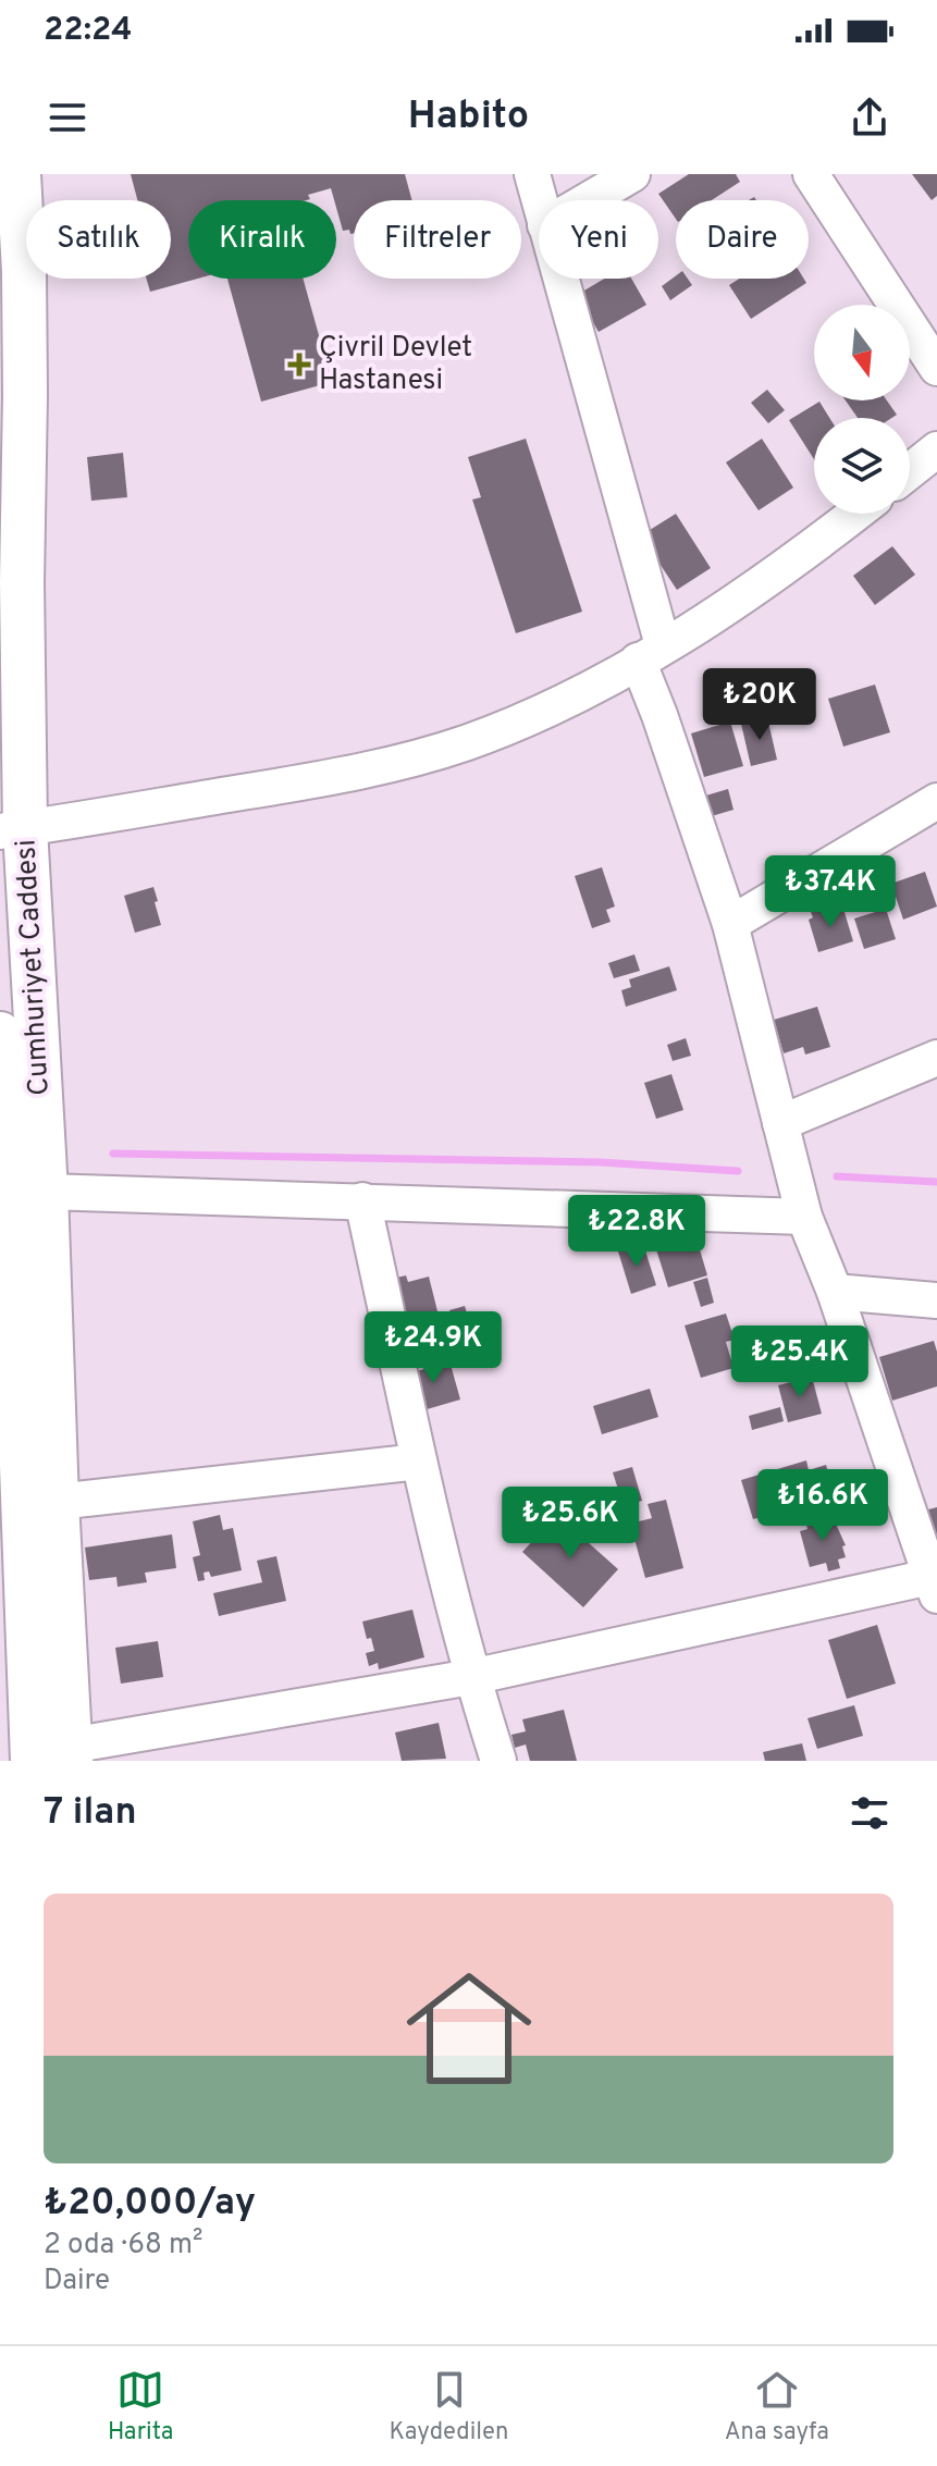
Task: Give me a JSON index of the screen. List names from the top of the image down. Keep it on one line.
{"streets":{"main road":["Cumhuriyet Caddesi"]},"places":{"health":["Çivril Devlet Hastanesi"]},"north":"bottom","page":{"status":"22:24","header":"Habito","chip":["Satılık","Kiralık","Filtreler","Yeni","Daire"],"price":["₺20K","₺37.4K","₺22.8K","₺24.9K","₺25.4K","₺16.6K","₺25.6K"],"heading":"7 ilan","list":[{"name":"₺20,000/ay","note":"2 oda · 68 m² · Daire"}],"tabs":["Harita","Kaydedilen","Ana sayfa"]}}
